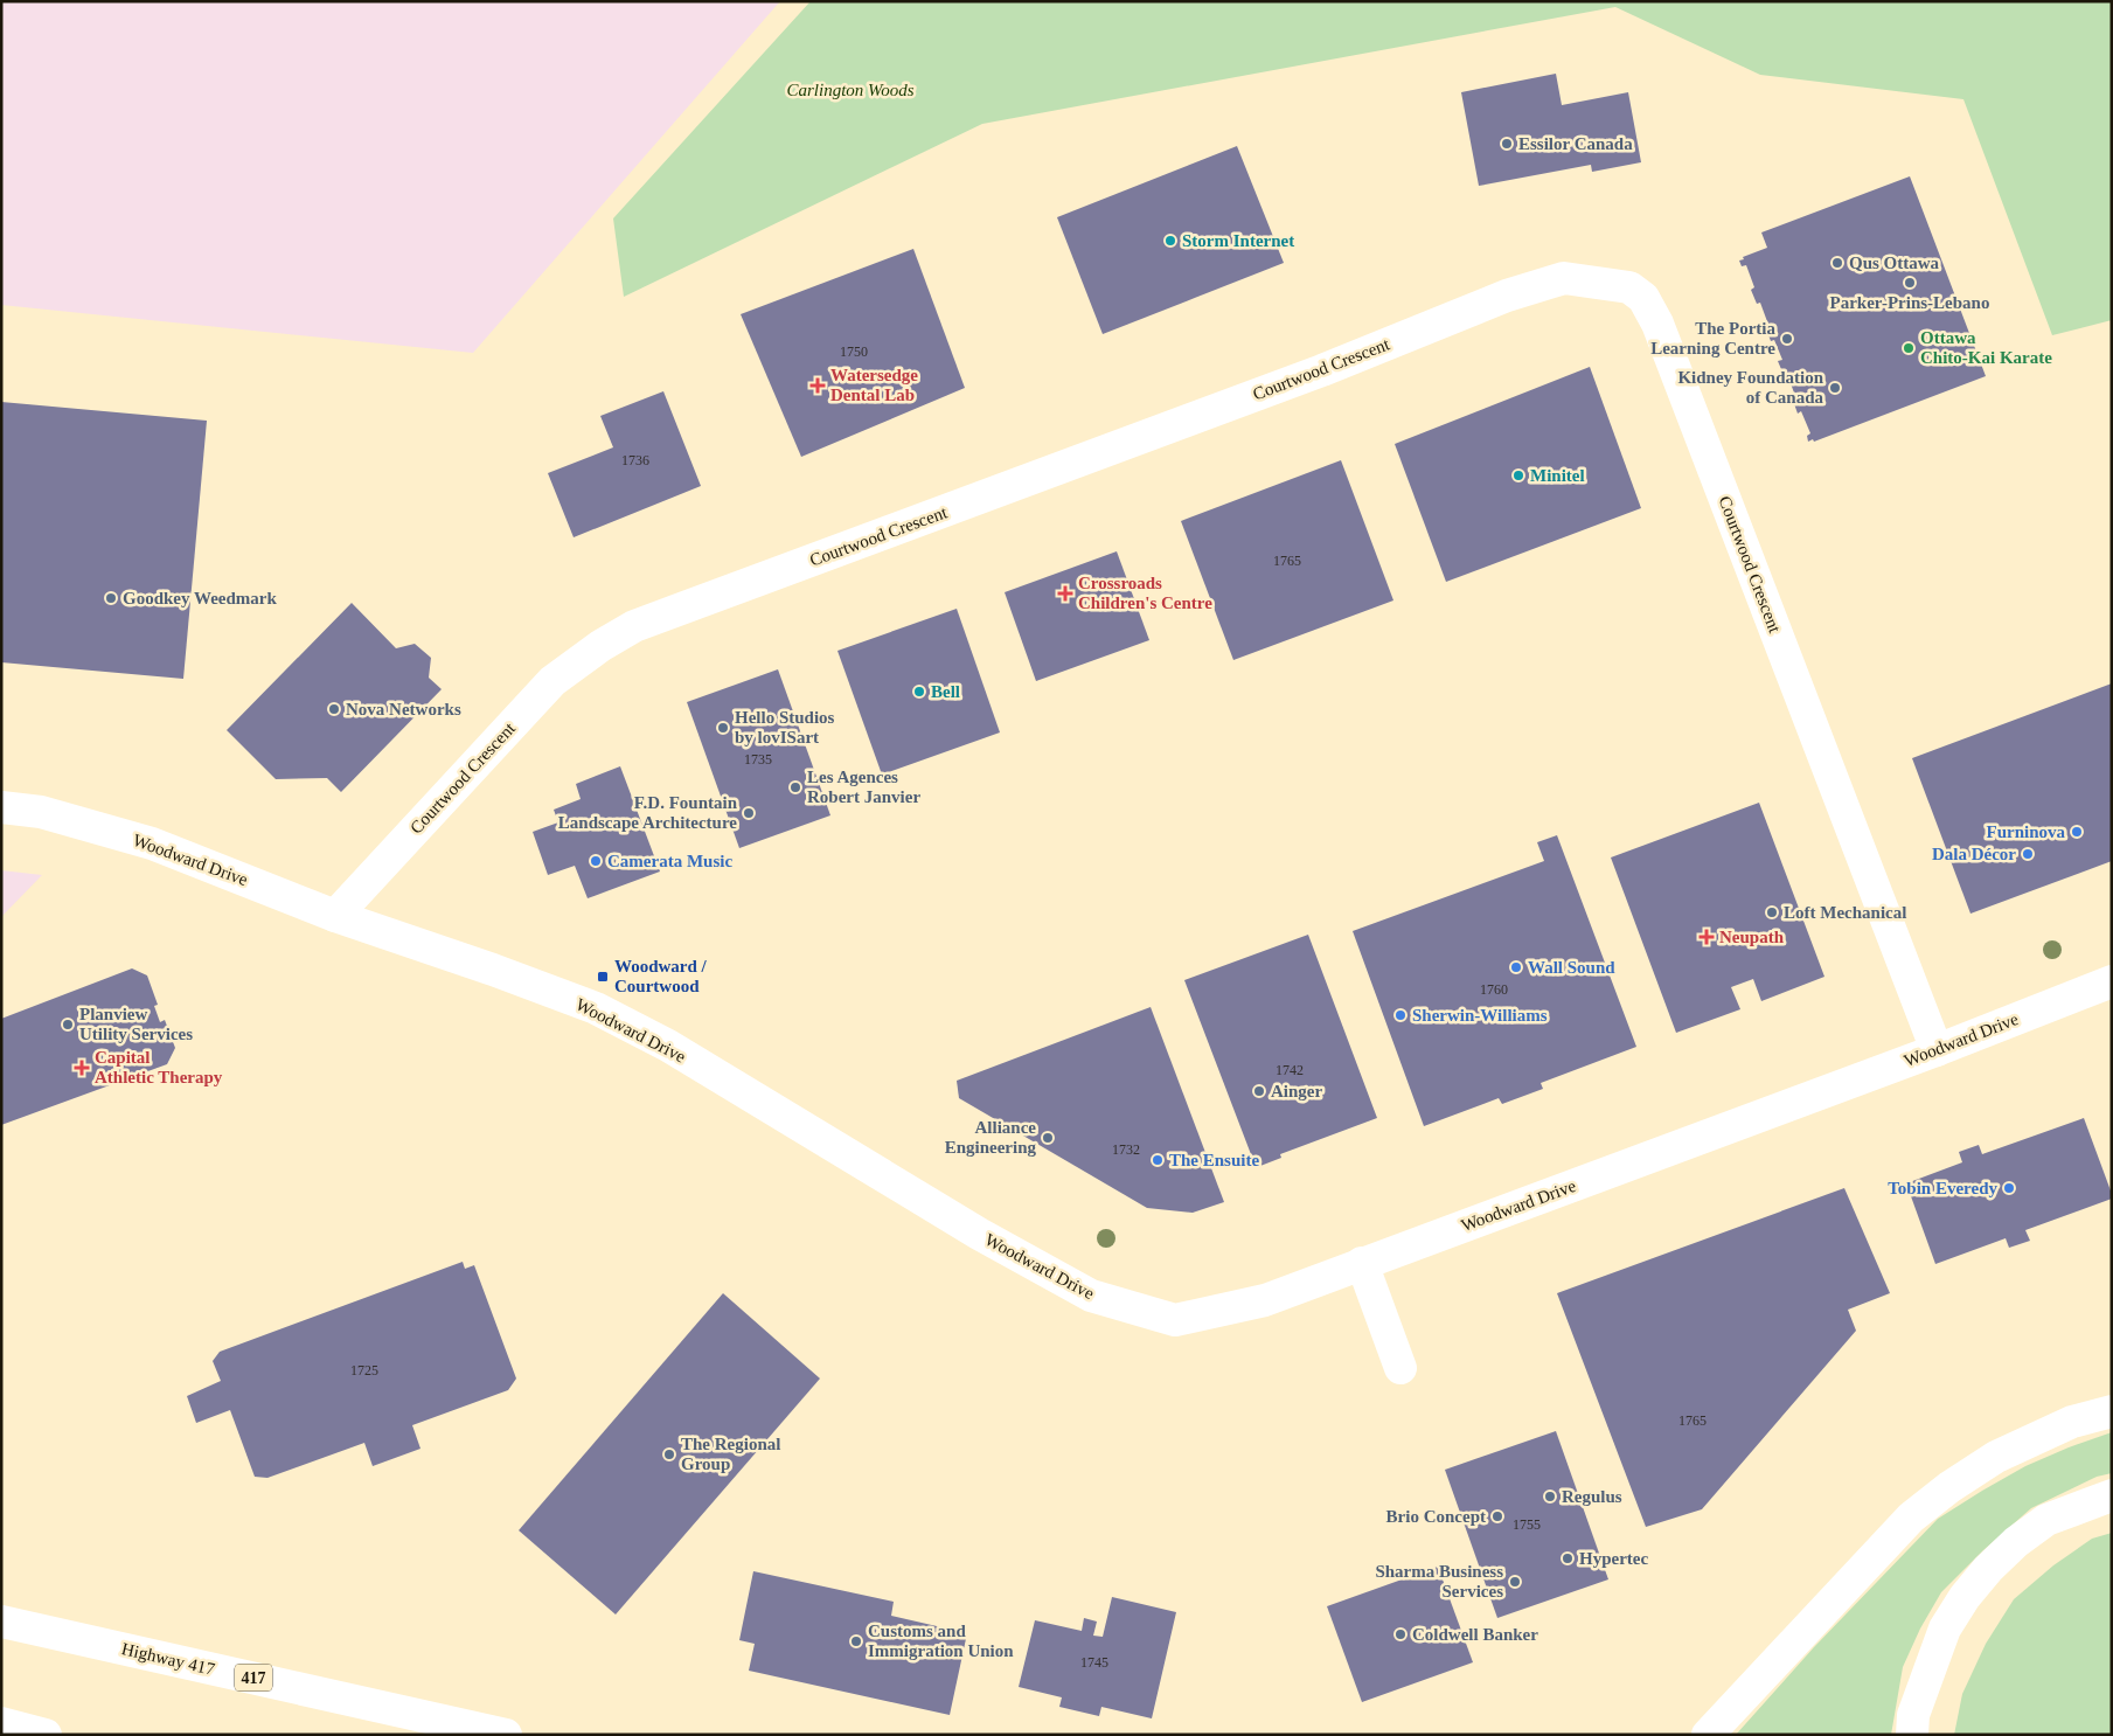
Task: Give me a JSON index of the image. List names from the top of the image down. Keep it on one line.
{"streets":{"main road":["Courtwood Crescent","Woodward Drive","Highway 417","417"]},"crossings":[["Courtwood Crescent","Woodward Drive"]],"parks":["Carlington Woods"],"places":{"other":["Essilor Canada","Storm Internet","Qus Ottawa","Parker-Prins-Lebano","The Portia Learning Centre","Ottawa Chito-Kai Karate","Kidney Foundation of Canada","Minitel","Goodkey Weedmark","Bell","Nova Networks","Hello Studios by lovISart","Les Agences Robert Janvier","F.D. Fountain Landscape Architecture","Furninova","Dala Décor","Camerata Music","Loft Mechanical","Wall Sound","Sherwin-Williams","Planview Utility Services","Ainger","Alliance Engineering","The Ensuite","Tobin Everedy","The Regional Group","Regulus","Brio Concept","Hypertec","Sharma Business Services","Coldwell Banker","Customs and Immigration Union"],"health":["Watersedge Dental Lab","Crossroads Children's Centre","Neupath","Capital Athletic Therapy"],"transit":["Woodward / Courtwood"]},"house_numbers":["1750","1736","1765","1735","1760","1742","1732","1725","1765","1755","1745"]}
